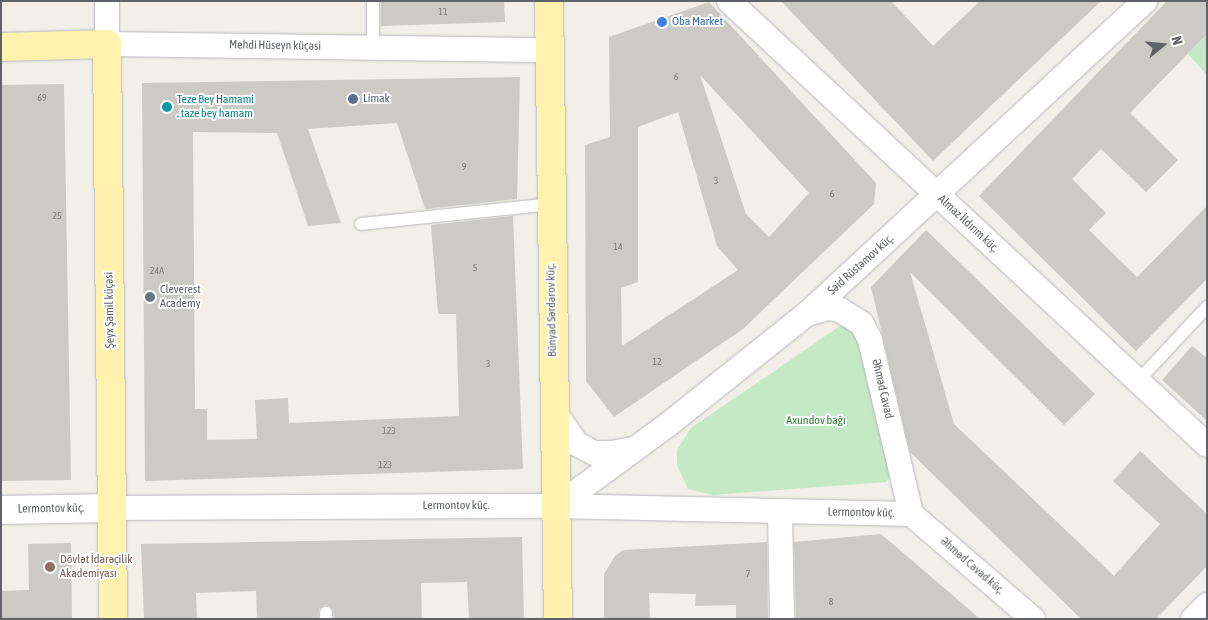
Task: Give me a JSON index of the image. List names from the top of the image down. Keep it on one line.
{"streets":{"main road":["Mehdi Hüseyn küçəsi","Şeyx Şamil küçəsi","Bünyad Sərdarov küç."],"street":["Almaz İldırım küç.","Səid Rüstəmov küç.","Əhməd Cavad","Lermontov küç.","Əhməd Cavad küç."]},"crossings":[["Mehdi Hüseyn küçəsi","Şeyx Şamil küçəsi"],["Mehdi Hüseyn küçəsi","Bünyad Sərdarov küç."],["Almaz İldırım küç.","Səid Rüstəmov küç."],["Səid Rüstəmov küç.","Bünyad Sərdarov küç."],["Səid Rüstəmov küç.","Əhməd Cavad"],["Səid Rüstəmov küç.","Lermontov küç."],["Şeyx Şamil küçəsi","Lermontov küç."],["Bünyad Sərdarov küç.","Lermontov küç."],["Əhməd Cavad","Lermontov küç."],["Əhməd Cavad","Əhməd Cavad küç."],["Lermontov küç.","Əhməd Cavad küç."]],"parks":["Axundov bağı"],"places":["Oba Market","Limak","Teze Bey Hamami . taze bey hamam","Cleverest Academy","Dövlət İdarəçilik Akademiyası"],"house_numbers":["11","6","69","9","3","6","25","14","5","24A","12","3","123","123","7","8"],"north":"right"}
